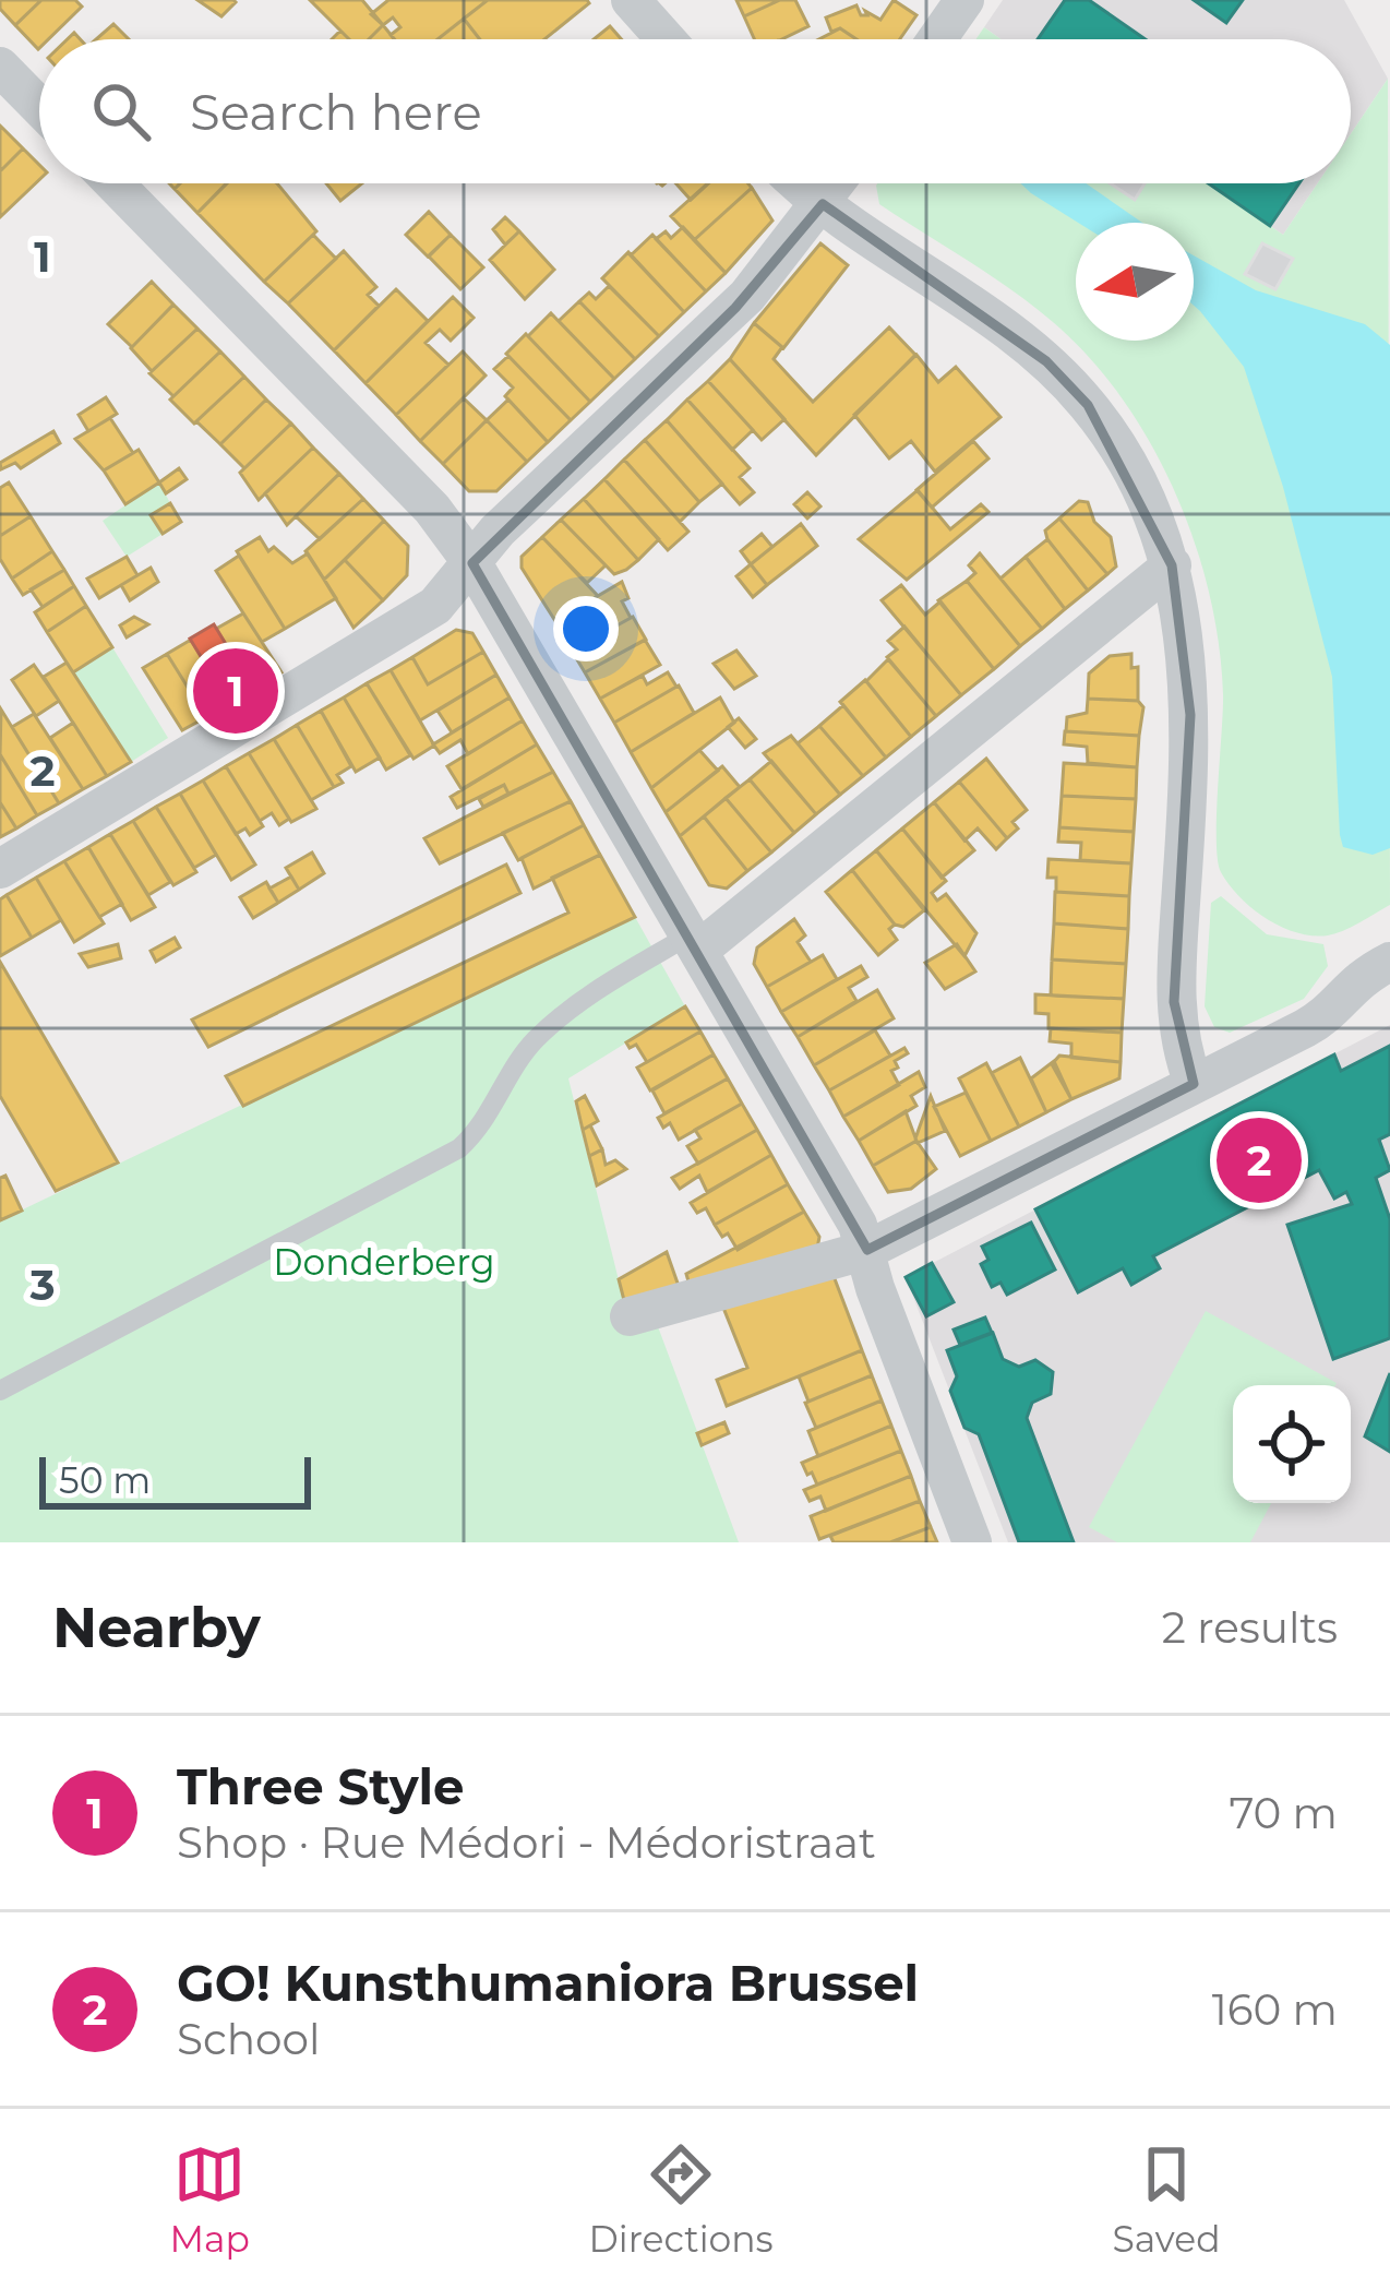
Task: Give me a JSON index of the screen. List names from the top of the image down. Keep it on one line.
{"parks":["Donderberg"],"scale_bar":"50 m","north":"left","page":{"search":"Search here","pins":["1","2"],"scale":"50 m","heading":["Nearby","2 results"],"list":[{"mark":"1","name":"Three Style","note":"Shop · Rue Médori - Médoristraat","value":"70 m"},{"mark":"2","name":"GO! Kunsthumaniora Brussel","note":"School","value":"160 m"}],"nav":["Map","Directions","Saved"]},"grid":{"rows":["1","2","3"]}}
